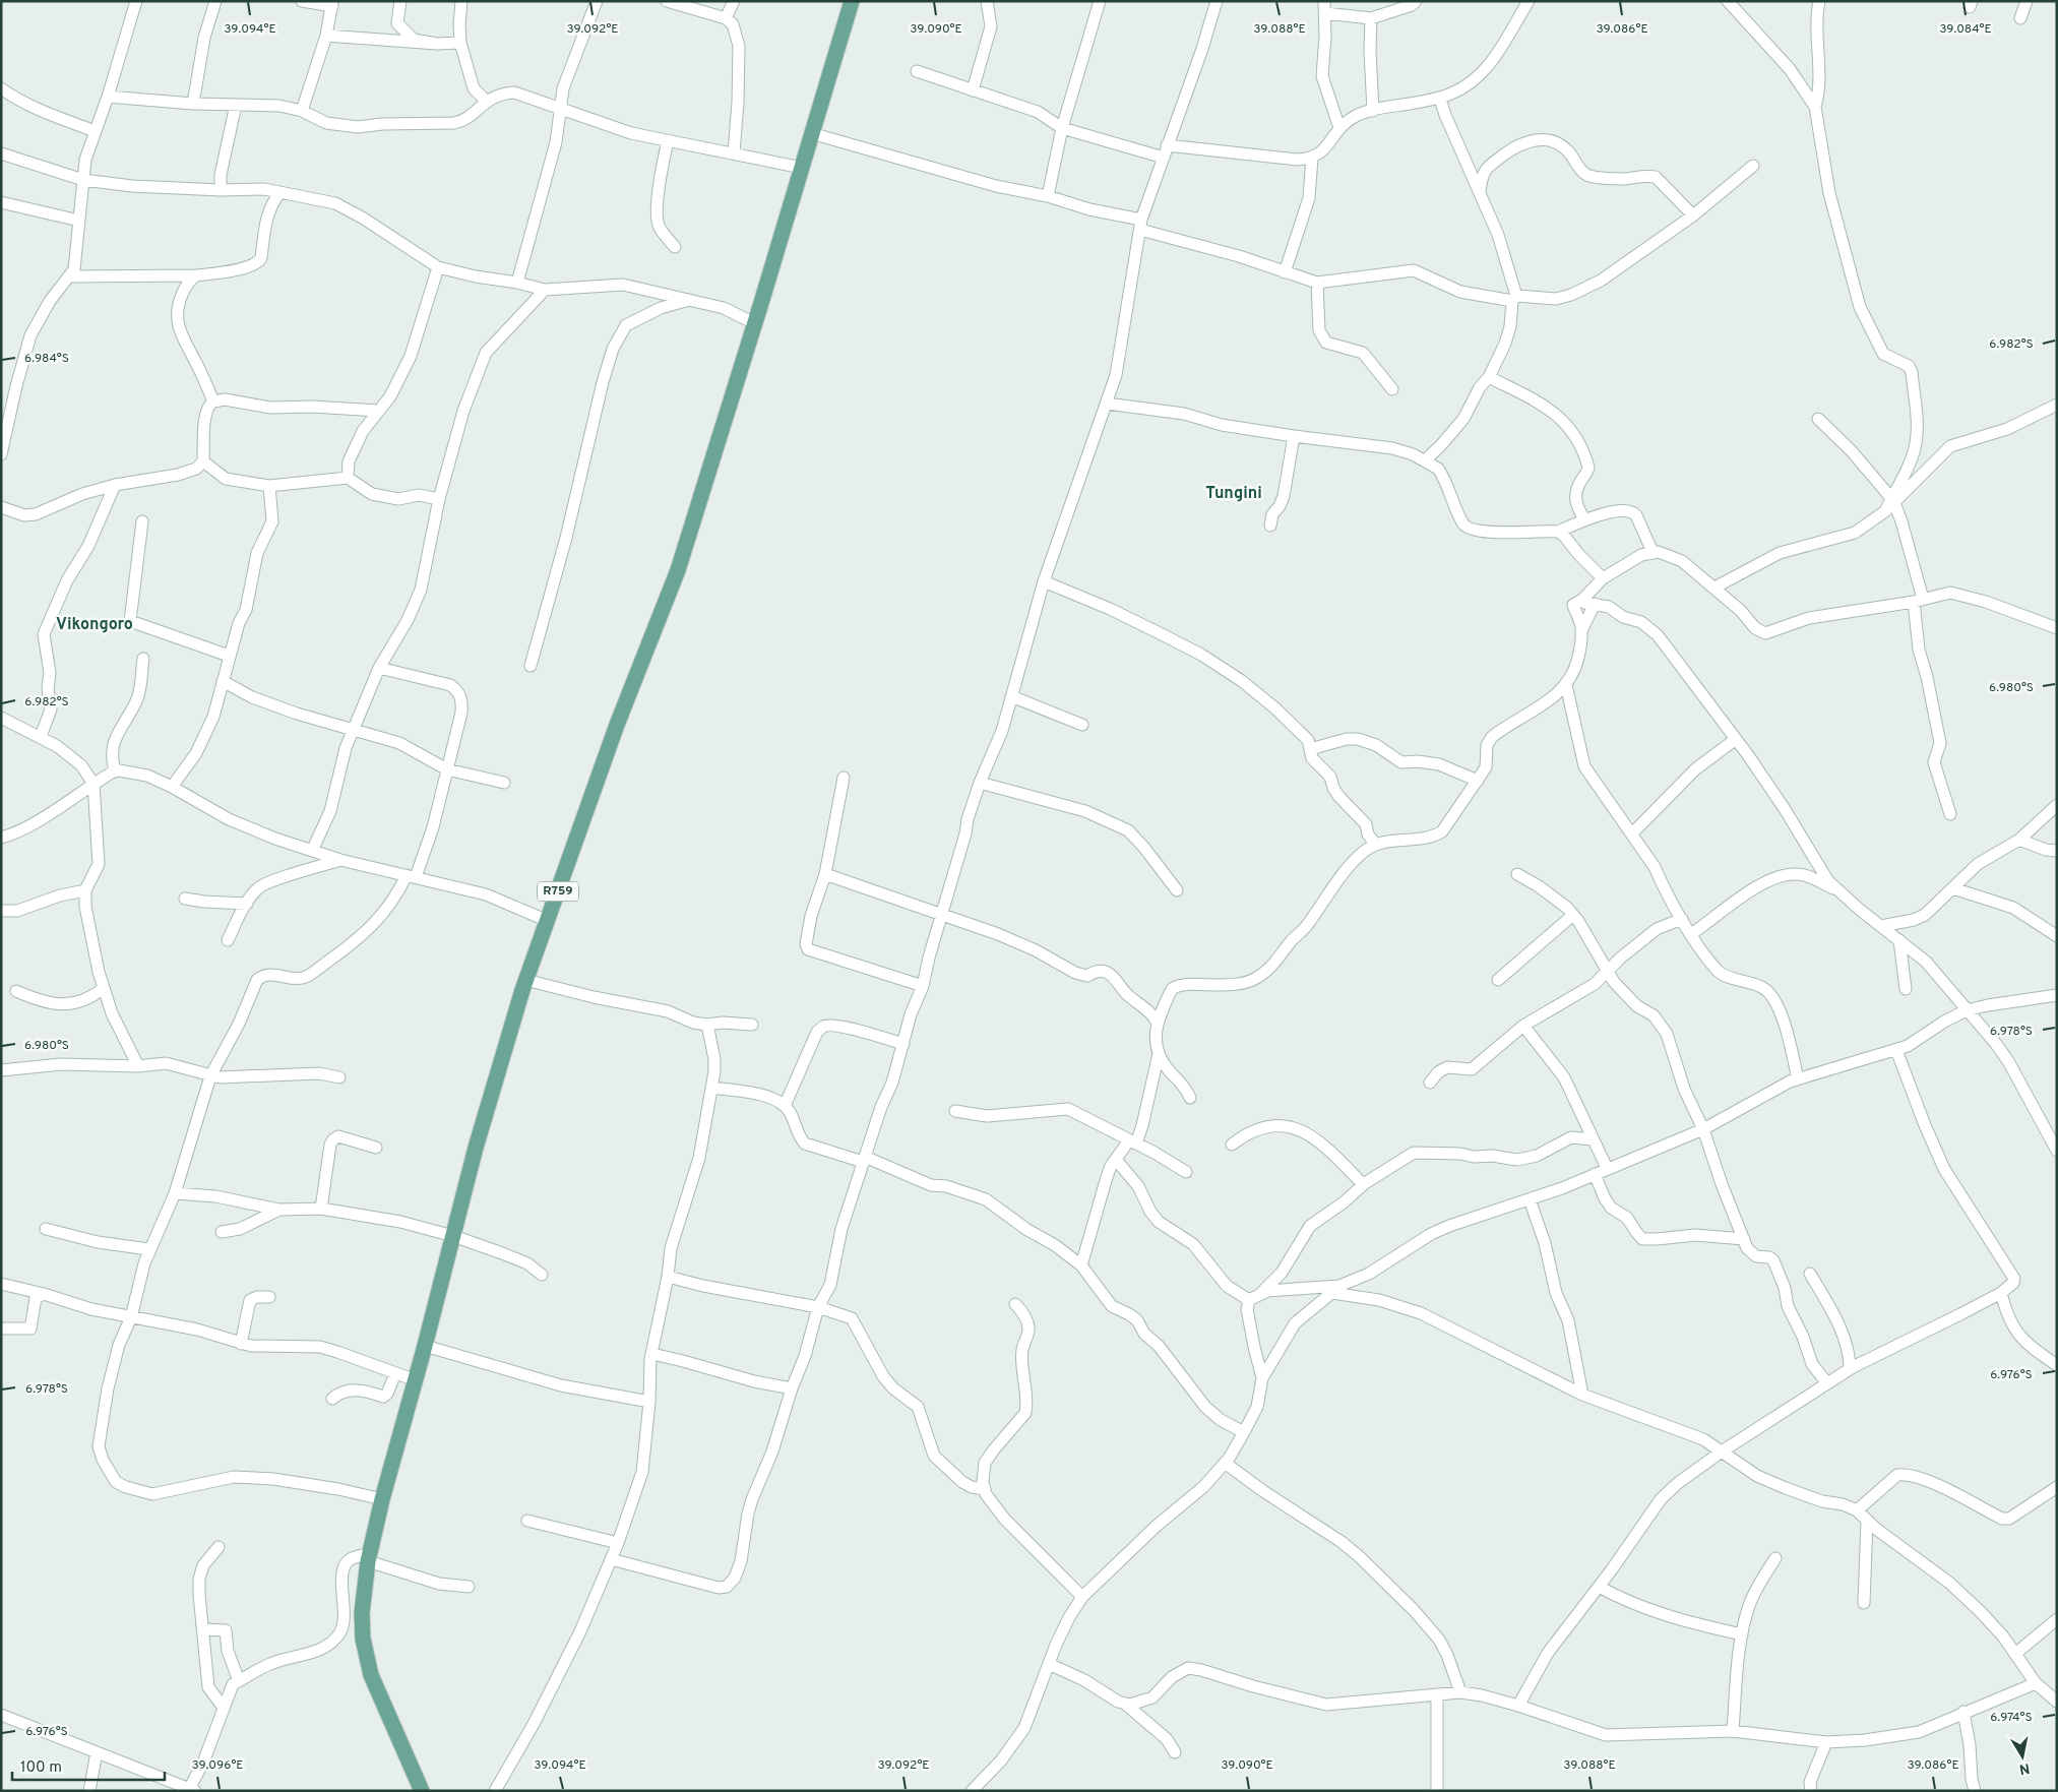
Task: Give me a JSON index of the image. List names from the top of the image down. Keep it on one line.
{"streets":{"main road":["R759"]},"districts":["Tungini","Vikongoro"],"scale_bar":"100 m","north":"bottom","coordinates":["39.084°E","39.094°E","39.092°E","39.090°E","39.088°E","39.086°E","6.982°S","6.984°S","6.980°S","6.978°S","6.976°S","6.974°S","39.096°E"]}
